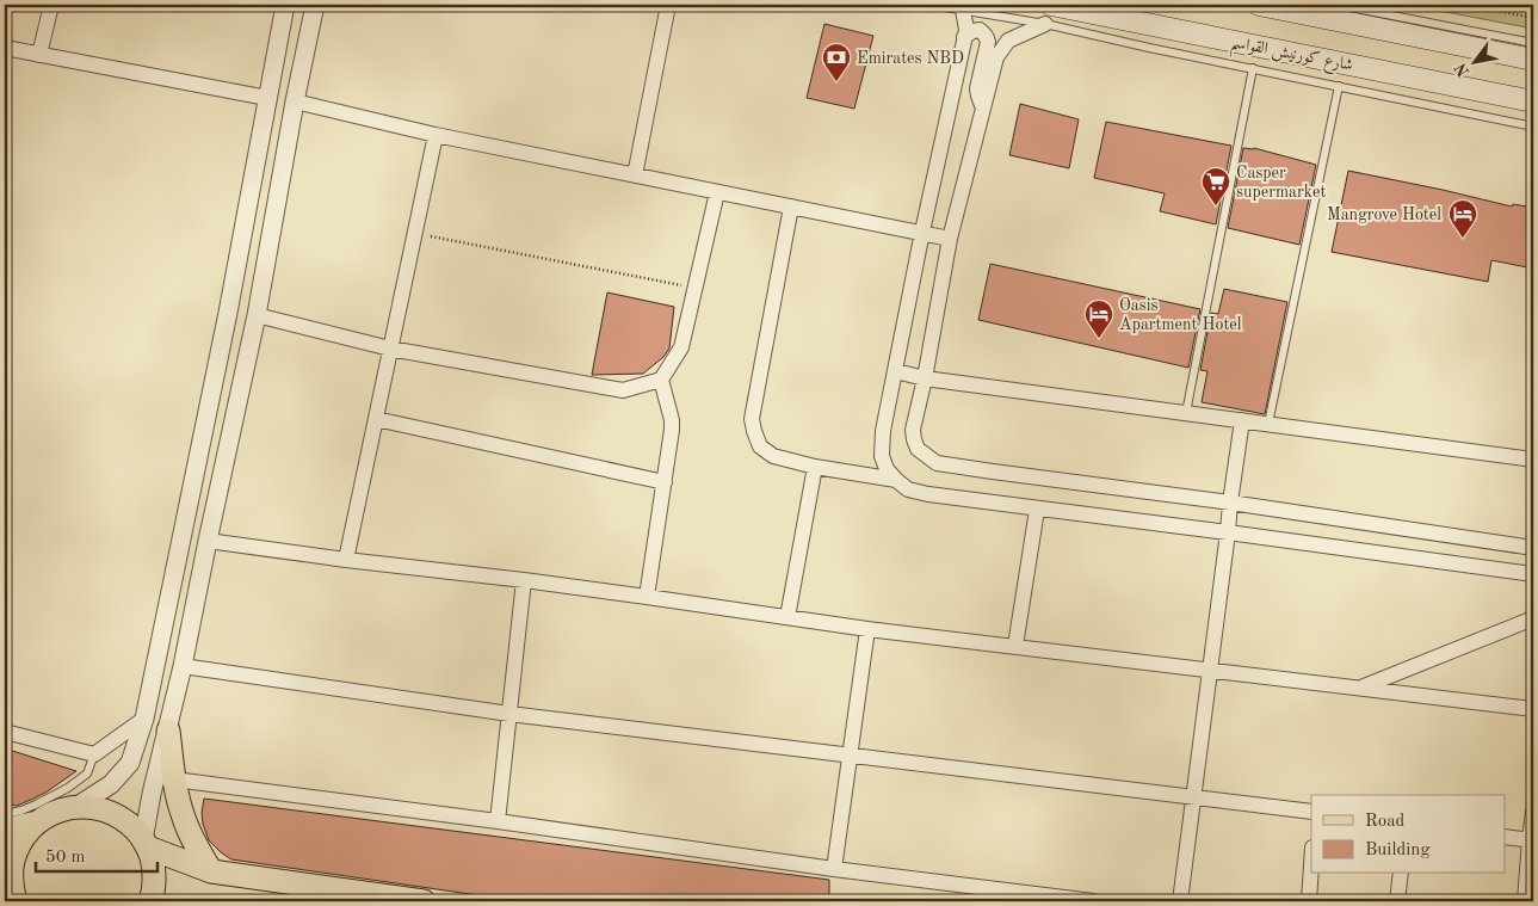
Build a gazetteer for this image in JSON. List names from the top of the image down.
{
  "streets": {
    "main road": ["شارع كورنيش القواسم"]
  },
  "places": {
    "bank": ["Emirates NBD"],
    "supermarket": ["Casper supermarket"],
    "hotel": ["Mangrove Hotel", "Oasis Apartment Hotel"]
  },
  "legend": ["Road", "Building"],
  "scale_bar": "50 m",
  "north": "bottom left"
}
